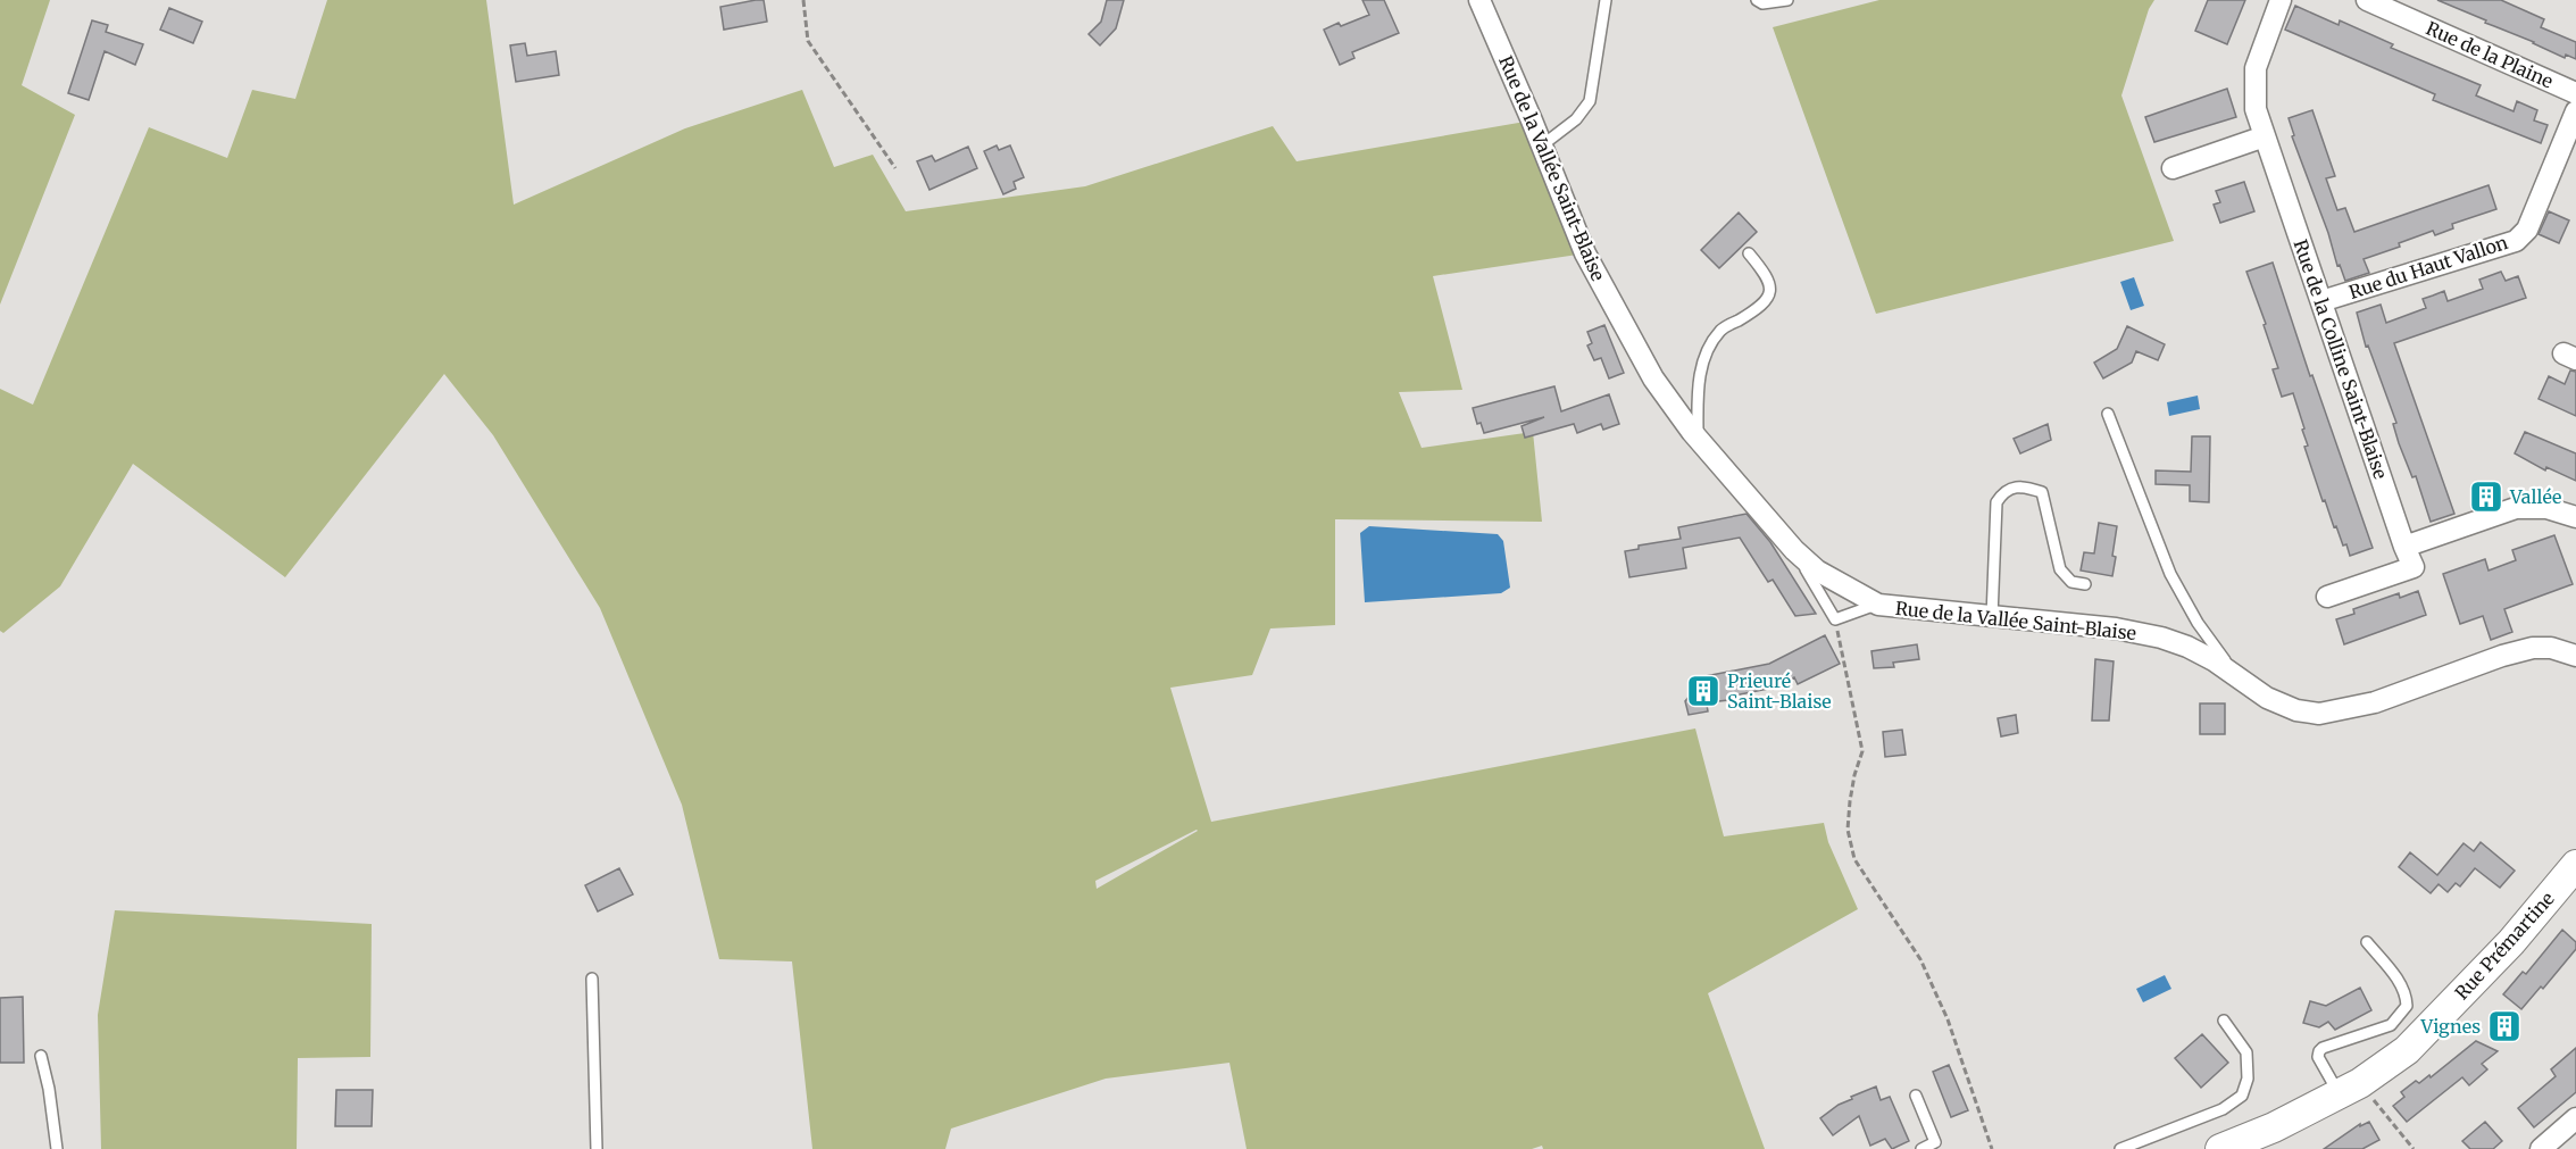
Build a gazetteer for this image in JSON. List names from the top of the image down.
{
  "streets": {
    "street": [
      "Rue de la Plaine",
      "Rue de la Vallée Saint-Blaise",
      "Rue du Haut Vallon",
      "Rue de la Colline Saint-Blaise",
      "Rue Prémartine"
    ]
  },
  "crossings": [
    ["Rue du Haut Vallon", "Rue de la Colline Saint-Blaise"]
  ],
  "places": {
    "building": ["Vallée", "Prieuré Saint-Blaise", "Vignes"]
  }
}
